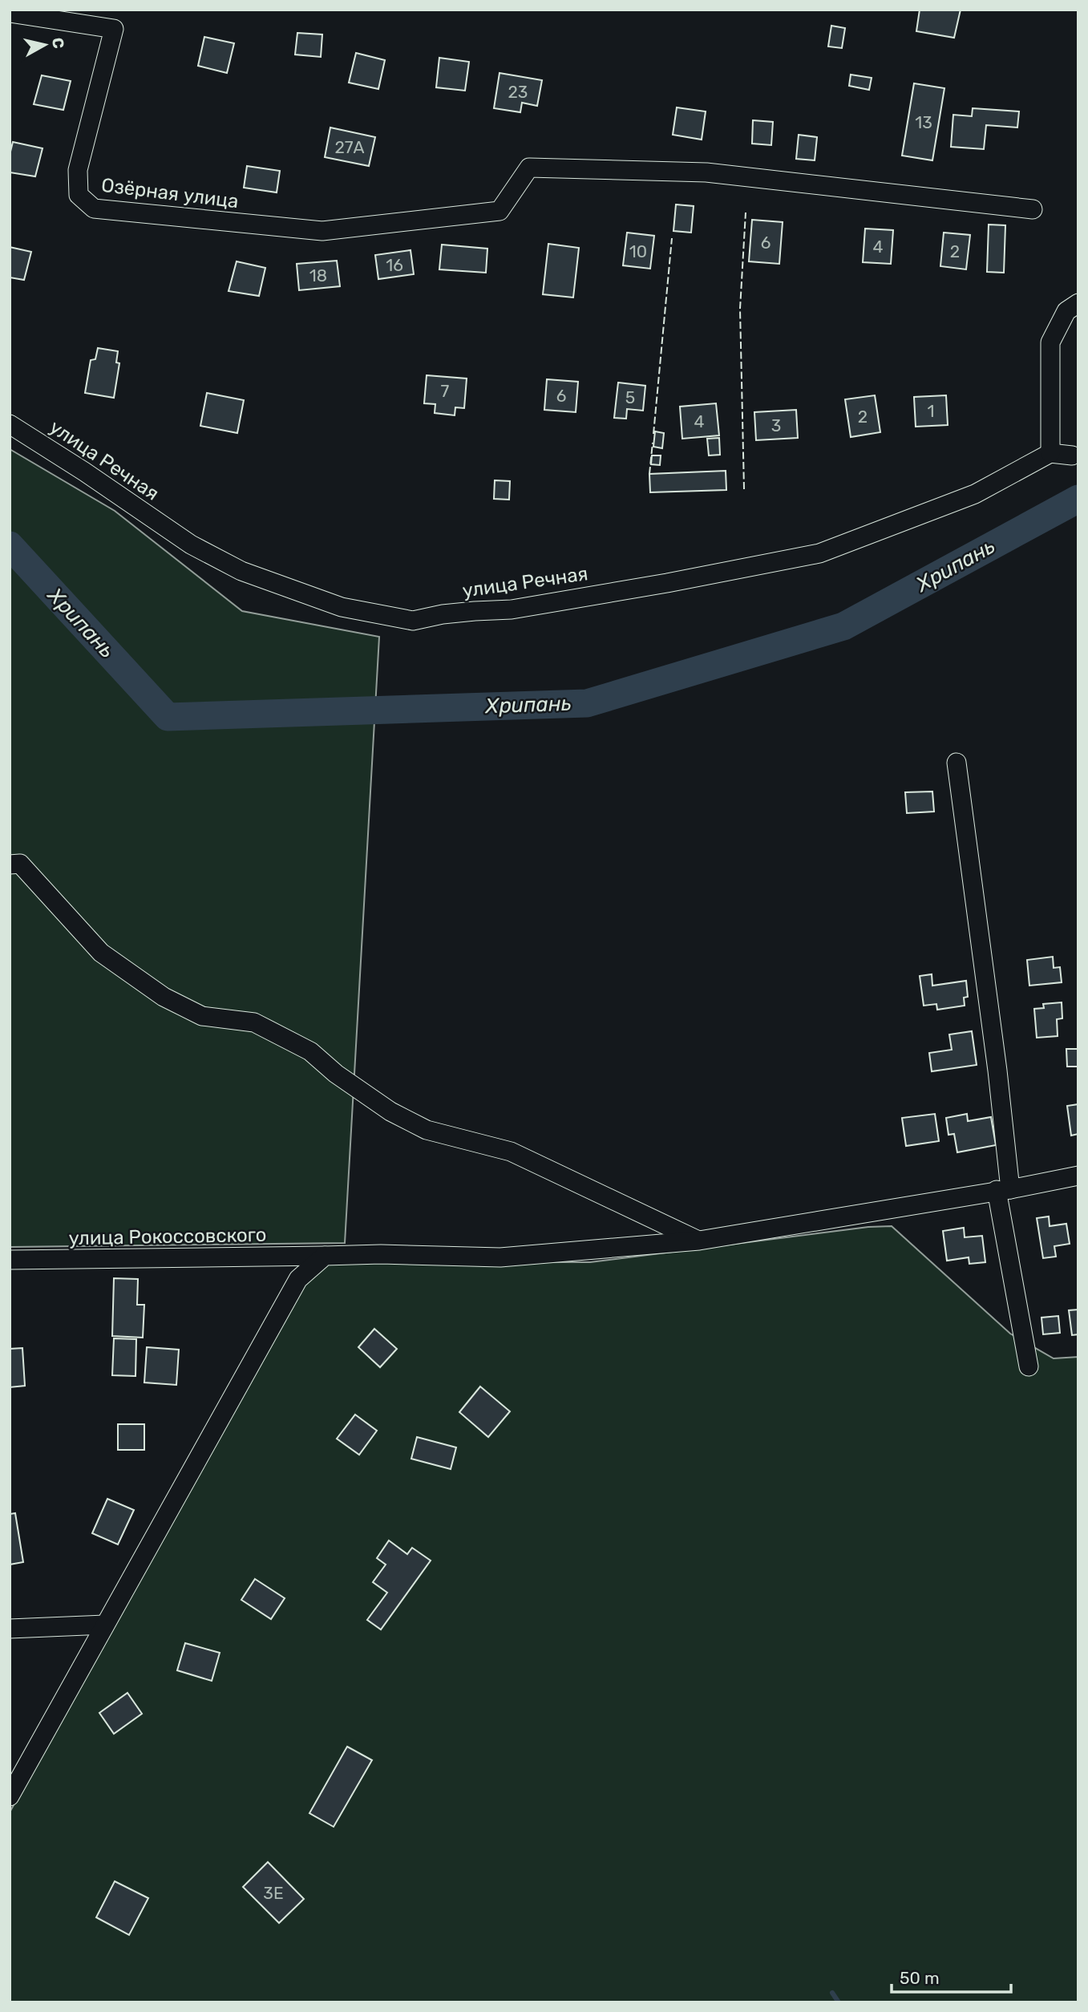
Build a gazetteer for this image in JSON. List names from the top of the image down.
{
  "streets": {
    "street": ["Озёрная улица", "улица Речная", "улица Рокоссовского"]
  },
  "water": ["Хрипань"],
  "house_numbers": [
    "23",
    "13",
    "27А",
    "6",
    "4",
    "10",
    "2",
    "16",
    "18",
    "7",
    "6",
    "5",
    "1",
    "2",
    "4",
    "3",
    "3Е"
  ],
  "scale_bar": "50 m",
  "north": "right"
}
